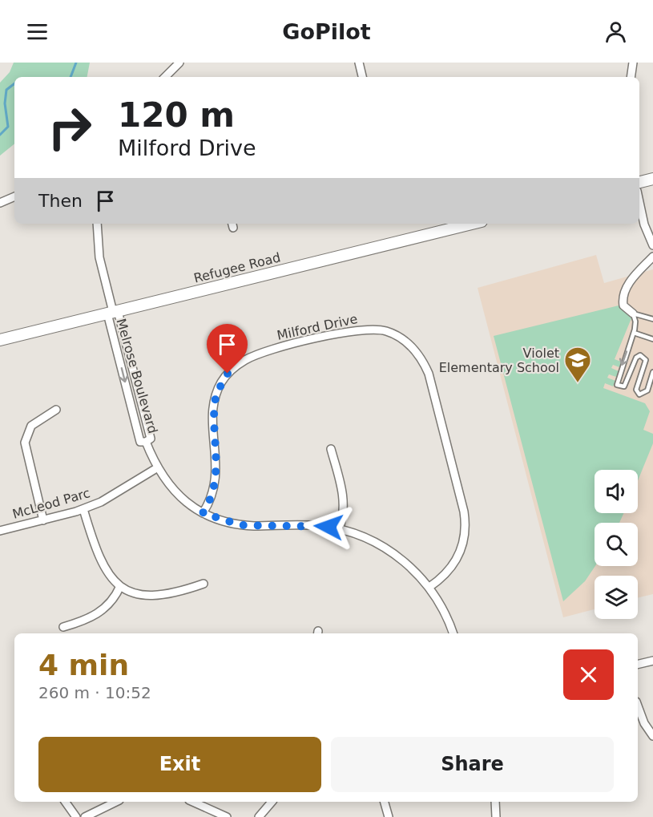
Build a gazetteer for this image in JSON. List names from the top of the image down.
{
  "streets": {
    "main road": ["Refugee Road"],
    "street": ["Milford Drive", "Melrose Boulevard", "McLeod Parc"]
  },
  "crossings": [
    ["Refugee Road", "Melrose Boulevard"],
    ["Milford Drive", "Melrose Boulevard"],
    ["Melrose Boulevard", "McLeod Parc"]
  ],
  "places": {
    "school or university": ["Violet Elementary School"]
  },
  "page": {
    "header": "GoPilot",
    "turn": ["120 m", "Milford Drive"],
    "then": "Then",
    "heading": ["4 min", "260 m · 10:52"],
    "buttons": ["Exit", "Share"]
  }
}
